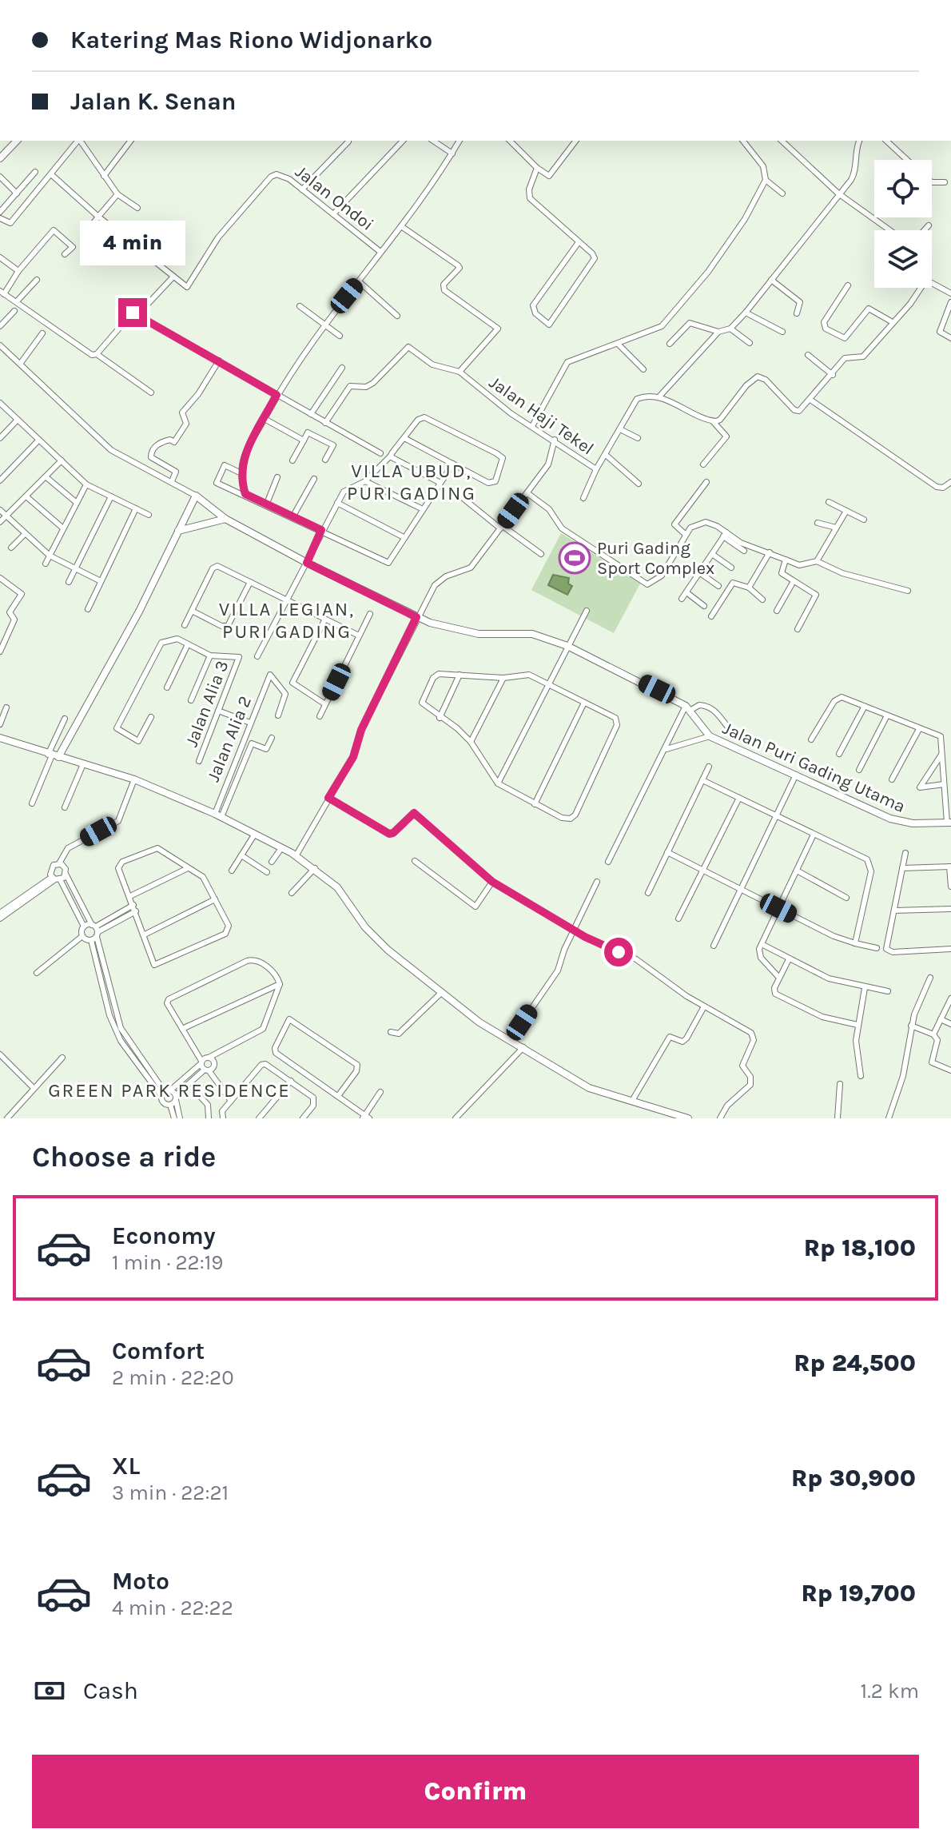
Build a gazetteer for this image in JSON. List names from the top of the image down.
{
  "streets": {
    "street": [
      "Jalan Ondoi",
      "Jalan Haji Tekel",
      "Jalan Alia 3",
      "Jalan Alia 2",
      "Jalan Puri Gading Utama"
    ]
  },
  "districts": ["VILLA UBUD, PURI GADING", "VILLA LEGIAN, PURI GADING", "GREEN PARK RESIDENCE"],
  "places": {
    "sports": ["Puri Gading Sport Complex"]
  },
  "page": {
    "banner": ["Katering Mas Riono Widjonarko", "Jalan K. Senan"],
    "bubble": "4 min",
    "heading": "Choose a ride",
    "list": [
      {
        "name": "Economy",
        "note": "1 min · 22:19",
        "value": "Rp 18,100"
      },
      {
        "name": "Comfort",
        "note": "2 min · 22:20",
        "value": "Rp 24,500"
      },
      {
        "name": "XL",
        "note": "3 min · 22:21",
        "value": "Rp 30,900"
      },
      {
        "name": "Moto",
        "note": "4 min · 22:22",
        "value": "Rp 19,700"
      }
    ],
    "pay": ["Cash", "1.2 km"],
    "buttons": "Confirm"
  }
}
